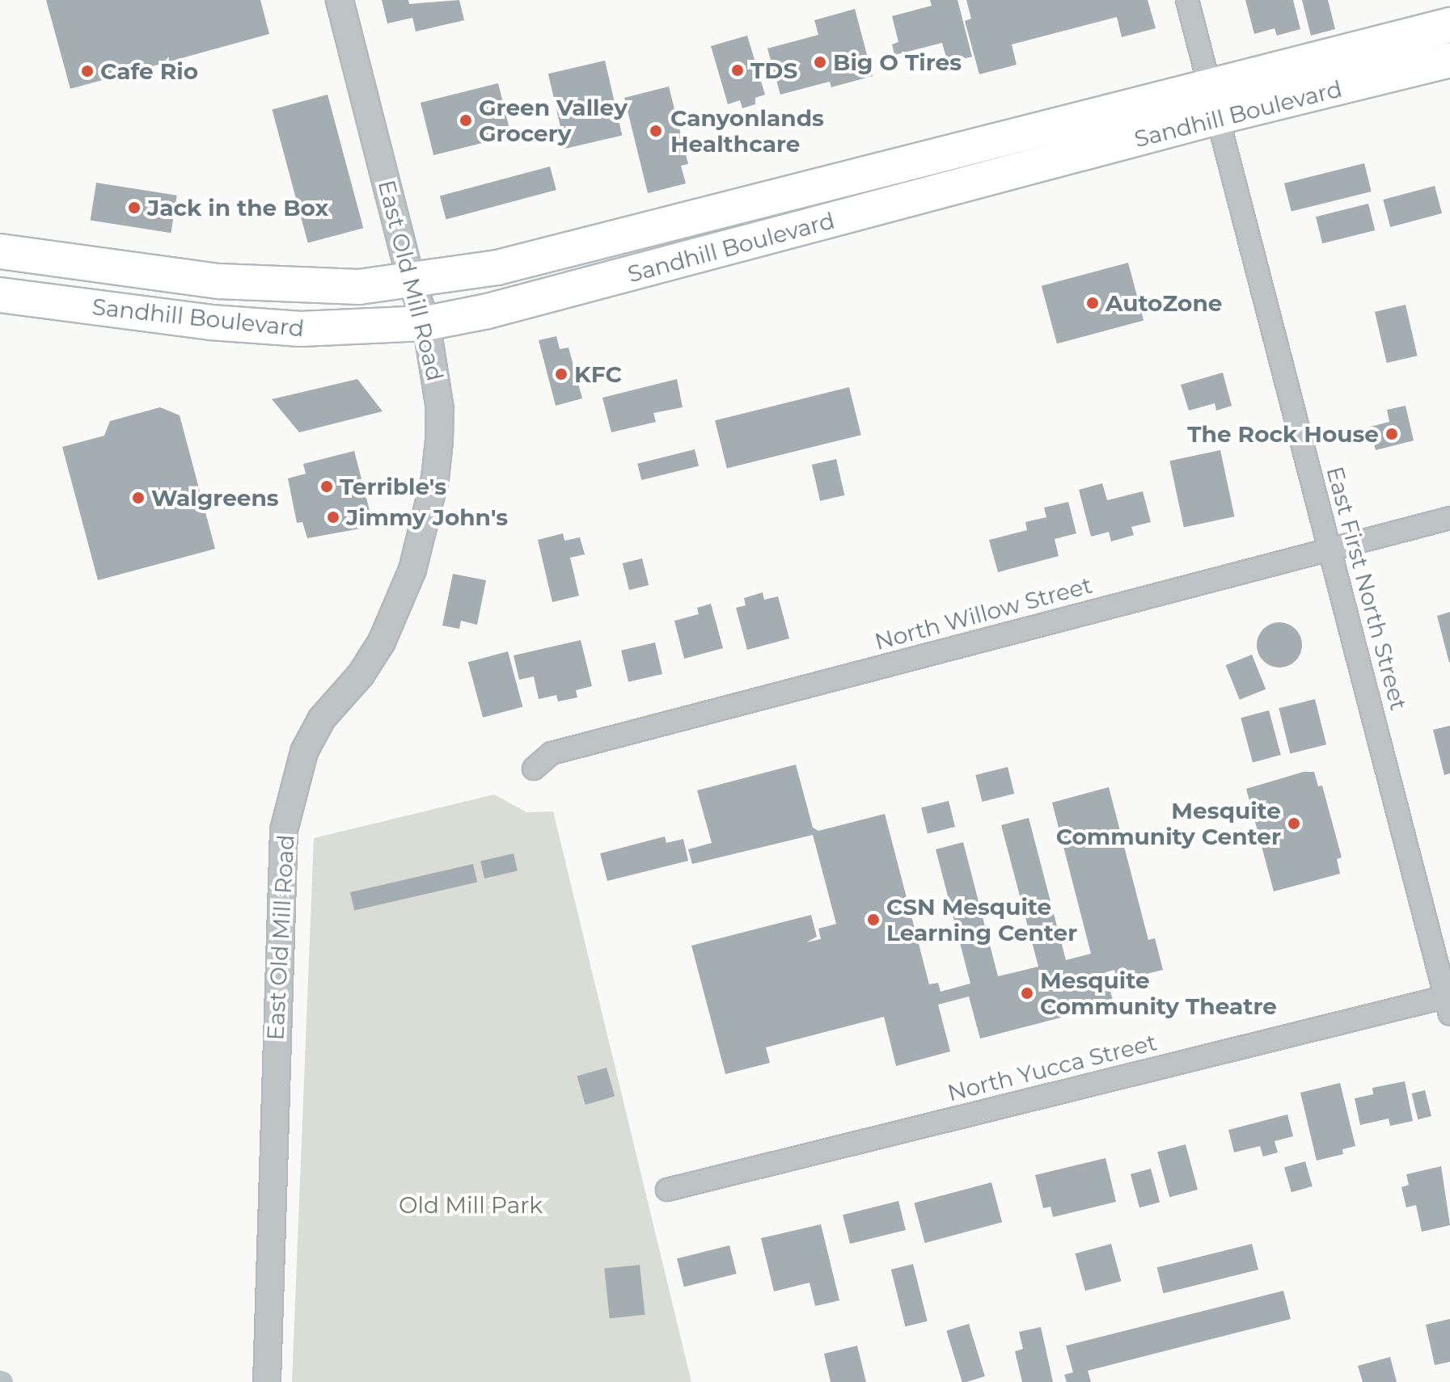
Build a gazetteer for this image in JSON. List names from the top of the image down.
{
  "streets": {
    "main road": ["Sandhill Boulevard"],
    "street": [
      "East Old Mill Road",
      "East First North Street",
      "North Willow Street",
      "North Yucca Street"
    ]
  },
  "crossings": [
    ["Sandhill Boulevard", "East Old Mill Road"],
    ["Sandhill Boulevard", "East First North Street"],
    ["East First North Street", "North Willow Street"],
    ["East First North Street", "North Yucca Street"]
  ],
  "parks": ["Old Mill Park"],
  "places": [
    "Big O Tires",
    "TDS",
    "Cafe Rio",
    "Green Valley Grocery",
    "Canyonlands Healthcare",
    "Jack in the Box",
    "AutoZone",
    "KFC",
    "The Rock House",
    "Terrible's",
    "Walgreens",
    "Jimmy John's",
    "Mesquite Community Center",
    "CSN Mesquite Learning Center",
    "Mesquite Community Theatre"
  ]
}
